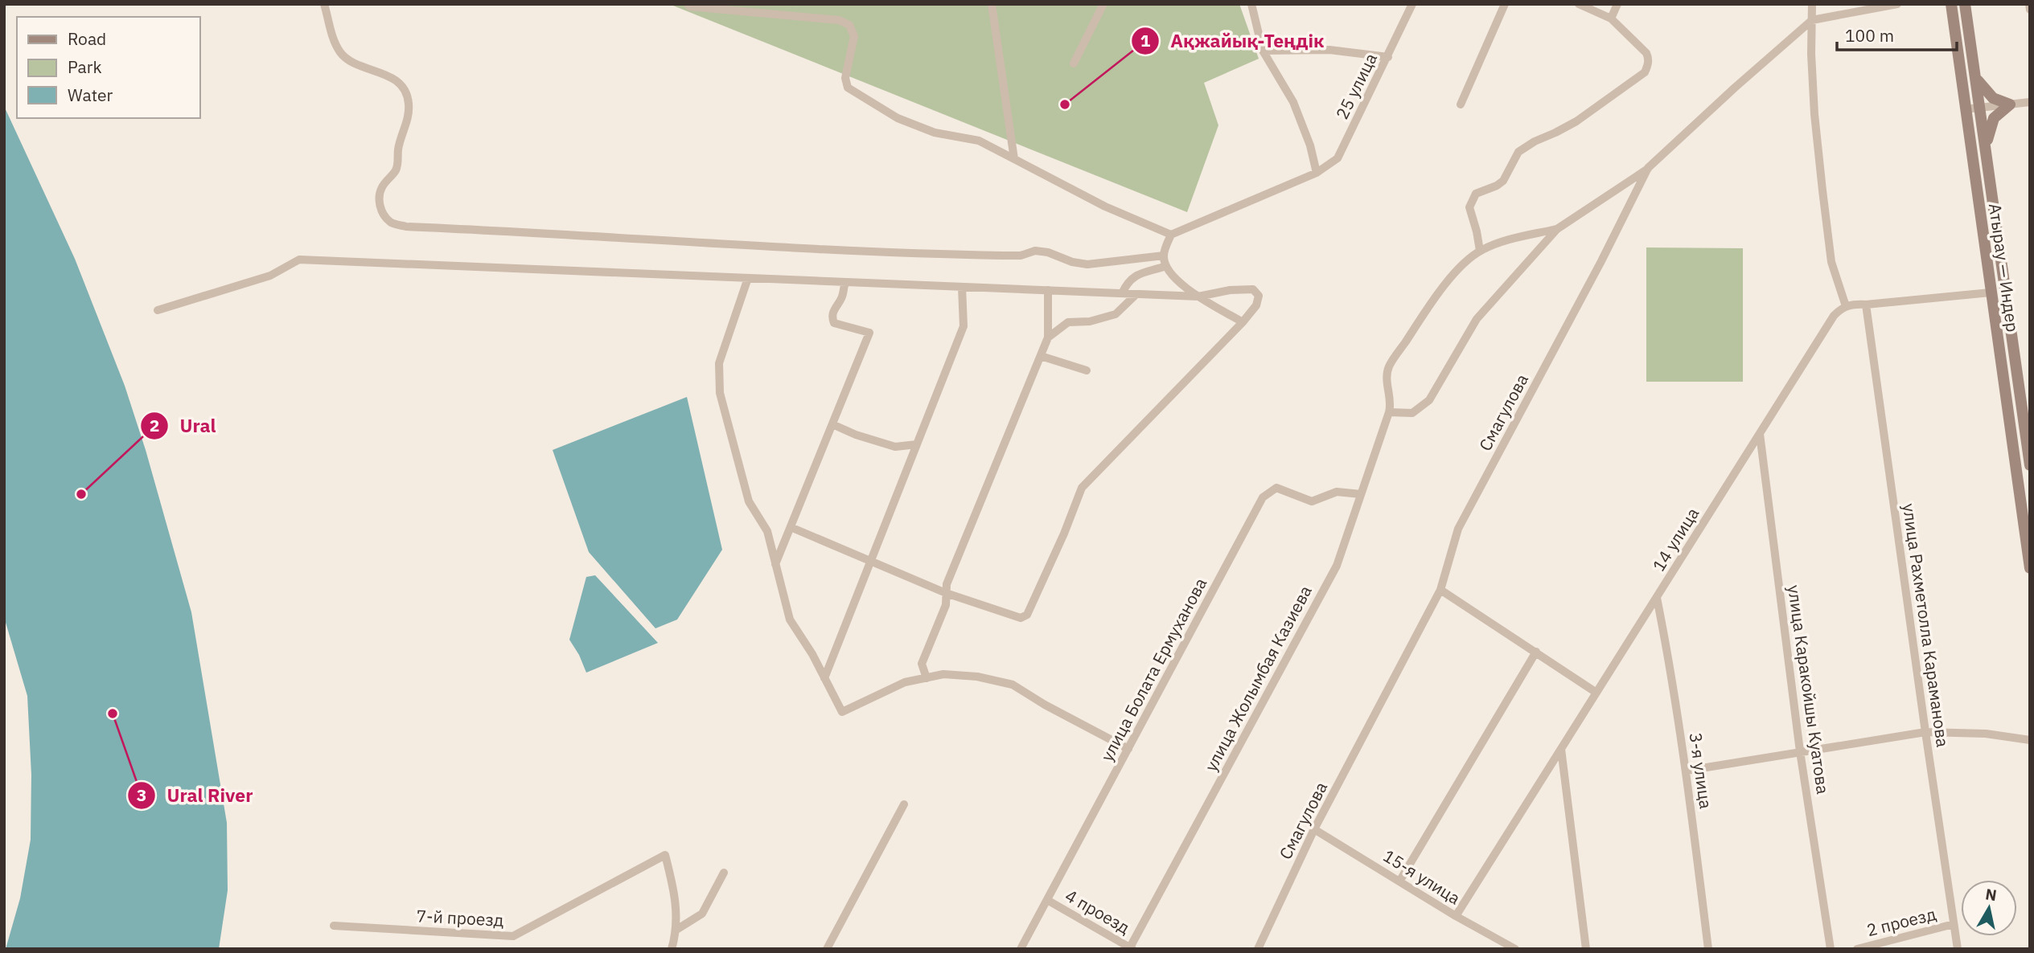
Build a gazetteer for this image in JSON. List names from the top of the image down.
{
  "streets": {
    "main road": ["Атырау — Индер"],
    "street": [
      "25 улица",
      "Смагулова",
      "14 улица",
      "улица Рахметолла Караманова",
      "улица Болата Ермуханова",
      "улица Жолымбая Казиева",
      "улица Каракойшы Куатова",
      "3-я улица",
      "15-я улица",
      "4 проезд",
      "7-й проезд",
      "2 проезд"
    ]
  },
  "crossings": [
    ["Смагулова", "улица Жолымбая Казиева"],
    ["Смагулова", "15-я улица"],
    ["14 улица", "улица Каракойшы Куатова"],
    ["14 улица", "3-я улица"],
    ["14 улица", "15-я улица"],
    ["улица Рахметолла Караманова", "2 проезд"],
    ["улица Болата Ермуханова", "улица Жолымбая Казиева"],
    ["улица Болата Ермуханова", "4 проезд"],
    ["улица Жолымбая Казиева", "4 проезд"]
  ],
  "places": ["Ақжайық-Теңдік", "Ural", "Ural River"],
  "legend": ["Road", "Park", "Water"],
  "scale_bar": "100 m",
  "north": "top"
}
